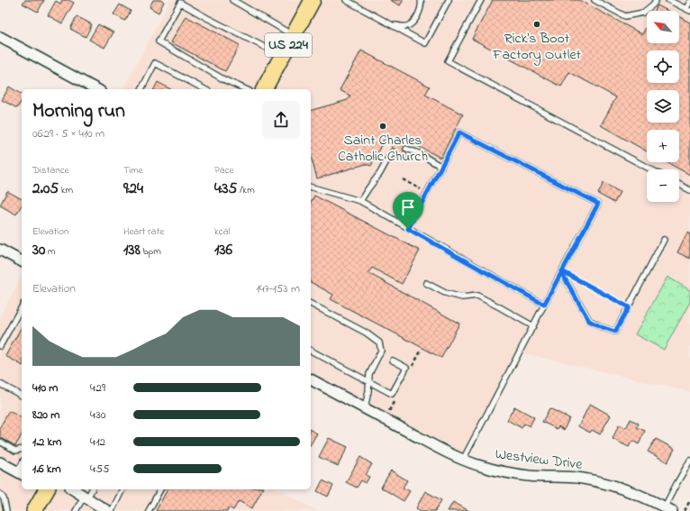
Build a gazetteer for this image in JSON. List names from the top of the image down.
{
  "streets": {
    "main road": ["US 224"],
    "street": ["Westview Drive"]
  },
  "places": ["Rick's Boot Factory Outlet", "Saint Charles Catholic Church"],
  "north": "top left",
  "page": {
    "map_buttons": ["+", "−"],
    "heading": ["Morning run", "06:29 · 5 × 410 m"],
    "stats": [
      ["Distance", "2.05 km"],
      ["Time", "9:24"],
      ["Pace", "4:35 /km"],
      ["Elevation", "30 m"],
      ["Heart rate", "138 bpm"],
      ["kcal", "136"]
    ],
    "chart": ["Elevation", "147–153 m"],
    "list": [
      {
        "name": "410 m",
        "note": "4:29"
      },
      {
        "name": "820 m",
        "note": "4:30"
      },
      {
        "name": "1.2 km",
        "note": "4:12"
      },
      {
        "name": "1.6 km",
        "note": "4:55"
      }
    ]
  }
}
